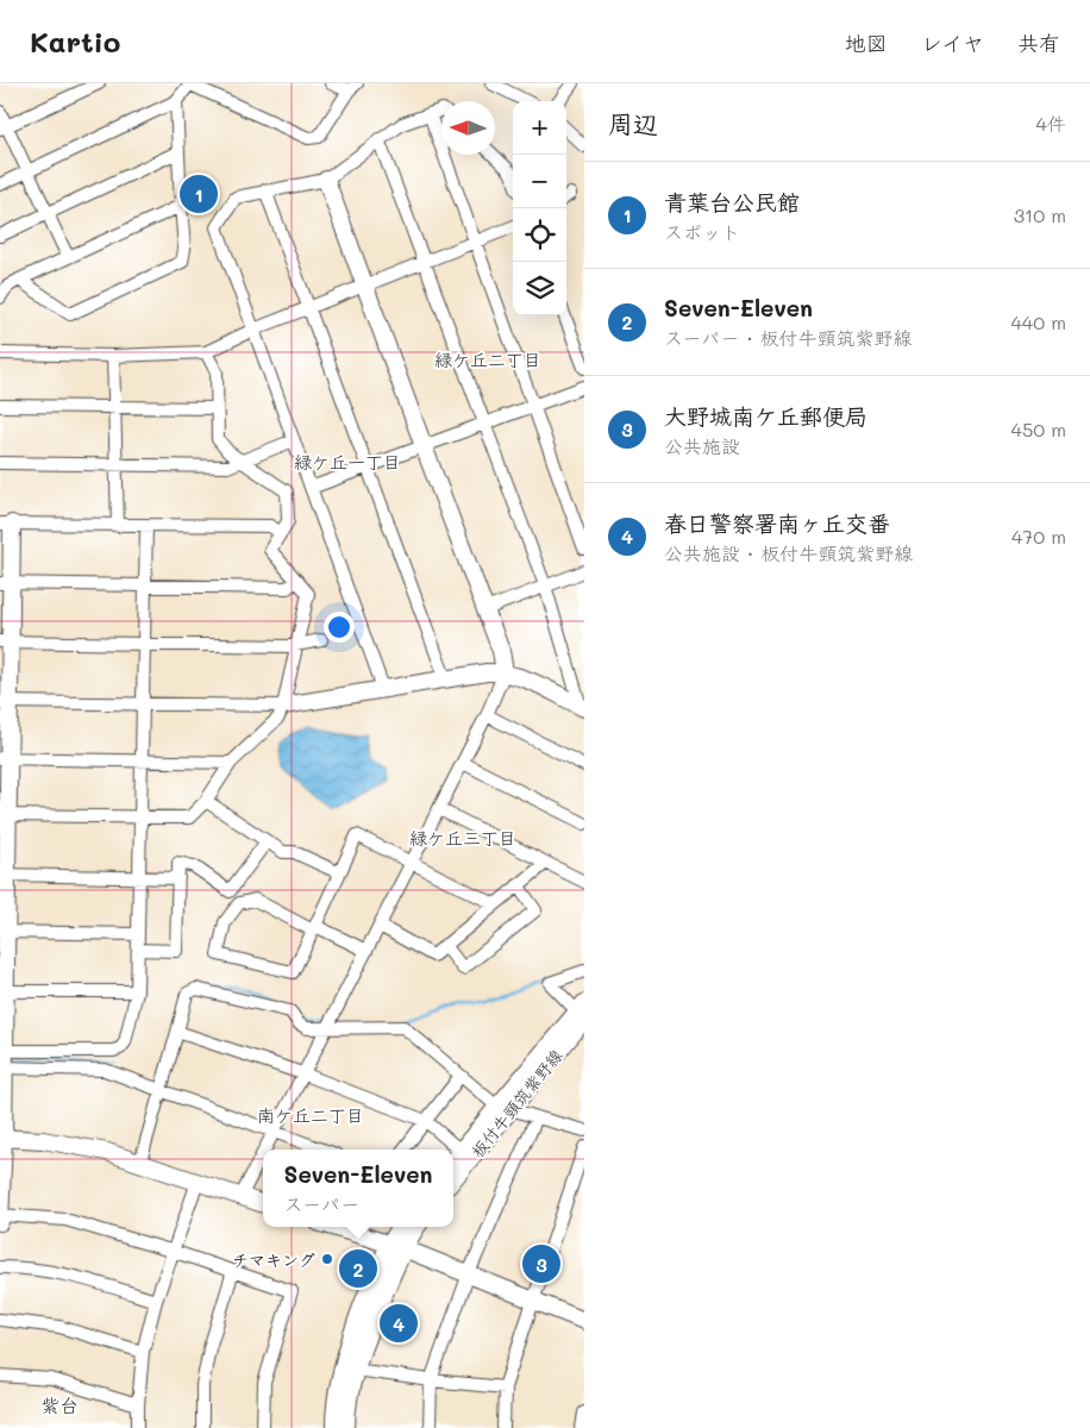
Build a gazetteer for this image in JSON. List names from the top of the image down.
{
  "streets": {
    "street": ["板付牛頸筑紫野線"]
  },
  "districts": [
    "緑ケ丘二丁目",
    "緑ケ丘一丁目",
    "緑ケ丘三丁目",
    "南ケ丘二丁目",
    "紫台"
  ],
  "places": ["チマキング"],
  "north": "left",
  "page": {
    "header": "Kartio",
    "nav": ["地図", "レイヤ", "共有"],
    "heading": ["周辺", "4件"],
    "map_buttons": ["+", "−"],
    "list": [
      {
        "mark": "1",
        "name": "青葉台公民館",
        "note": "スポット",
        "value": "310 m"
      },
      {
        "mark": "2",
        "name": "Seven-Eleven",
        "note": "スーパー · 板付牛頸筑紫野線",
        "value": "440 m"
      },
      {
        "mark": "3",
        "name": "大野城南ケ丘郵便局",
        "note": "公共施設",
        "value": "450 m"
      },
      {
        "mark": "4",
        "name": "春日警察署南ヶ丘交番",
        "note": "公共施設 · 板付牛頸筑紫野線",
        "value": "470 m"
      }
    ],
    "pins": [
      "1",
      "3",
      "2",
      "4"
    ],
    "popup": ["Seven-Eleven", "スーパー"]
  }
}
